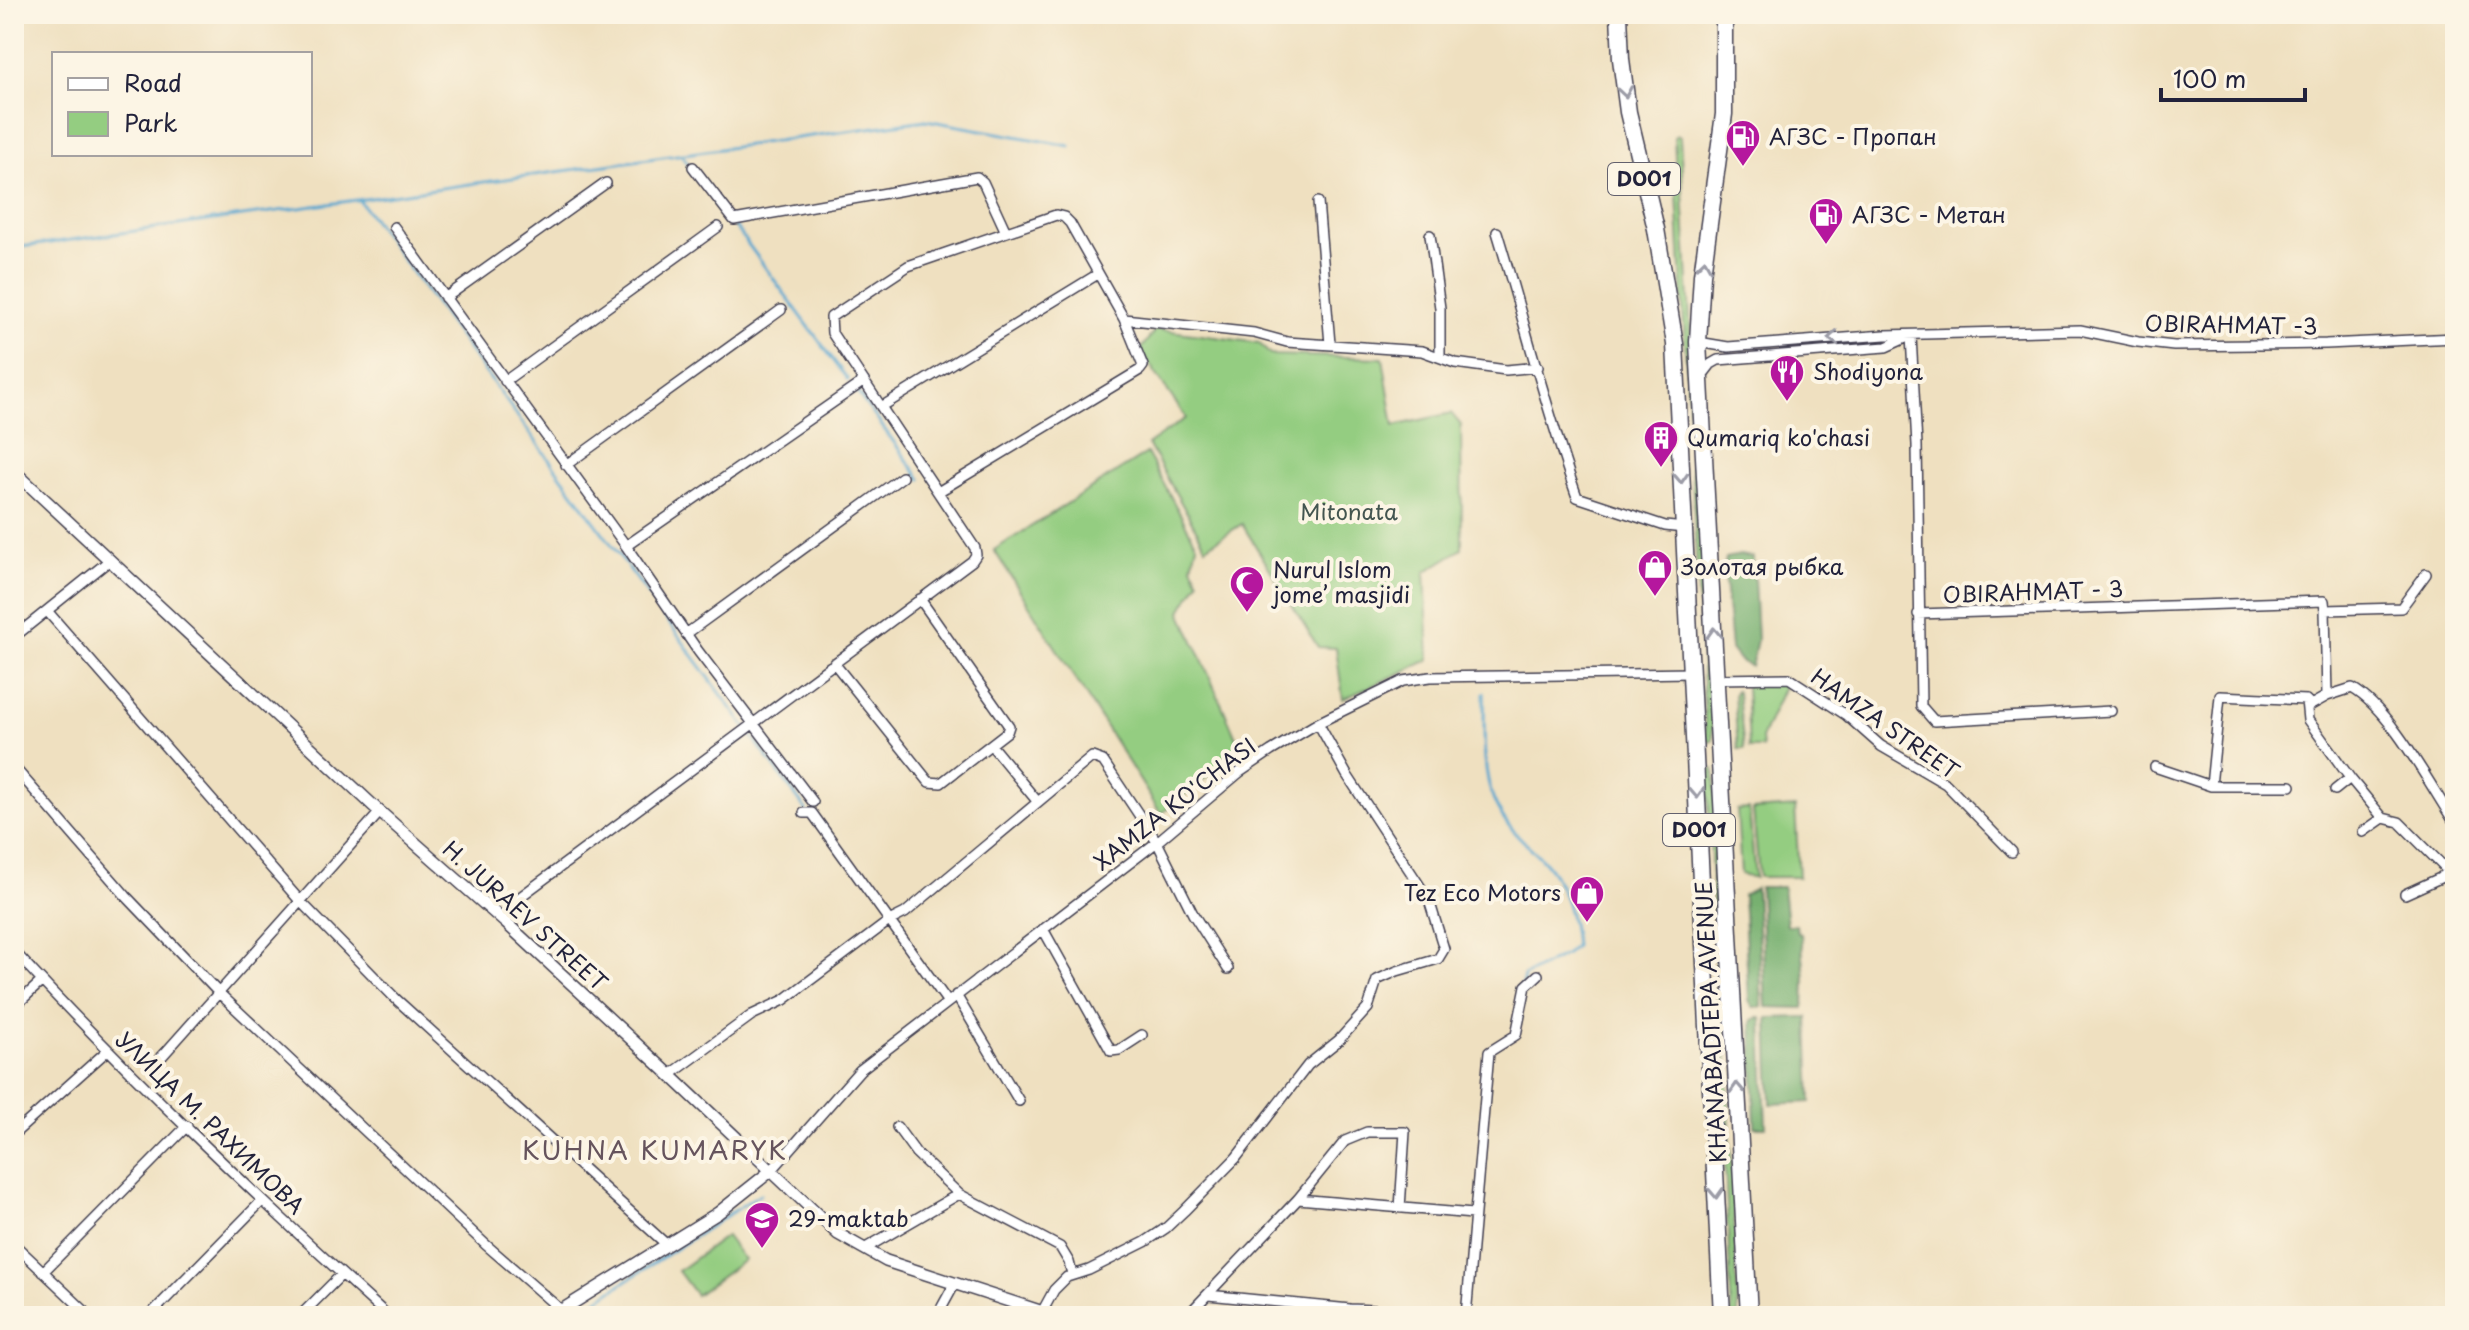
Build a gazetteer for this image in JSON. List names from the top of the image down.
{
  "streets": {
    "highway": ["D001", "KHANABADTEPA AVENUE"],
    "street": [
      "OBIRAHMAT -3",
      "OBIRAHMAT - 3",
      "HAMZA STREET",
      "XAMZA KO'CHASI",
      "H. JURAEV STREET",
      "УЛИЦА М. РАХИМОВА"
    ]
  },
  "crossings": [
    ["D001", "KHANABADTEPA AVENUE"],
    ["OBIRAHMAT -3", "OBIRAHMAT - 3"],
    ["HAMZA STREET", "KHANABADTEPA AVENUE"],
    ["XAMZA KO'CHASI", "H. JURAEV STREET"],
    ["XAMZA KO'CHASI", "KHANABADTEPA AVENUE"]
  ],
  "districts": ["KUHNA KUMARYK"],
  "parks": ["Mitonata"],
  "places": {
    "fuel station": ["АГЗС - Пропан", "АГЗС - Метан"],
    "restaurant": ["Shodiyona"],
    "building": ["Qumariq ko'chasi"],
    "shop": ["Золотая рыбка", "Tez Eco Motors"],
    "mosque": ["Nurul Islom jome’ masjidi"],
    "school or university": ["29-maktab"]
  },
  "legend": ["Road", "Park"],
  "scale_bar": "100 m"
}
